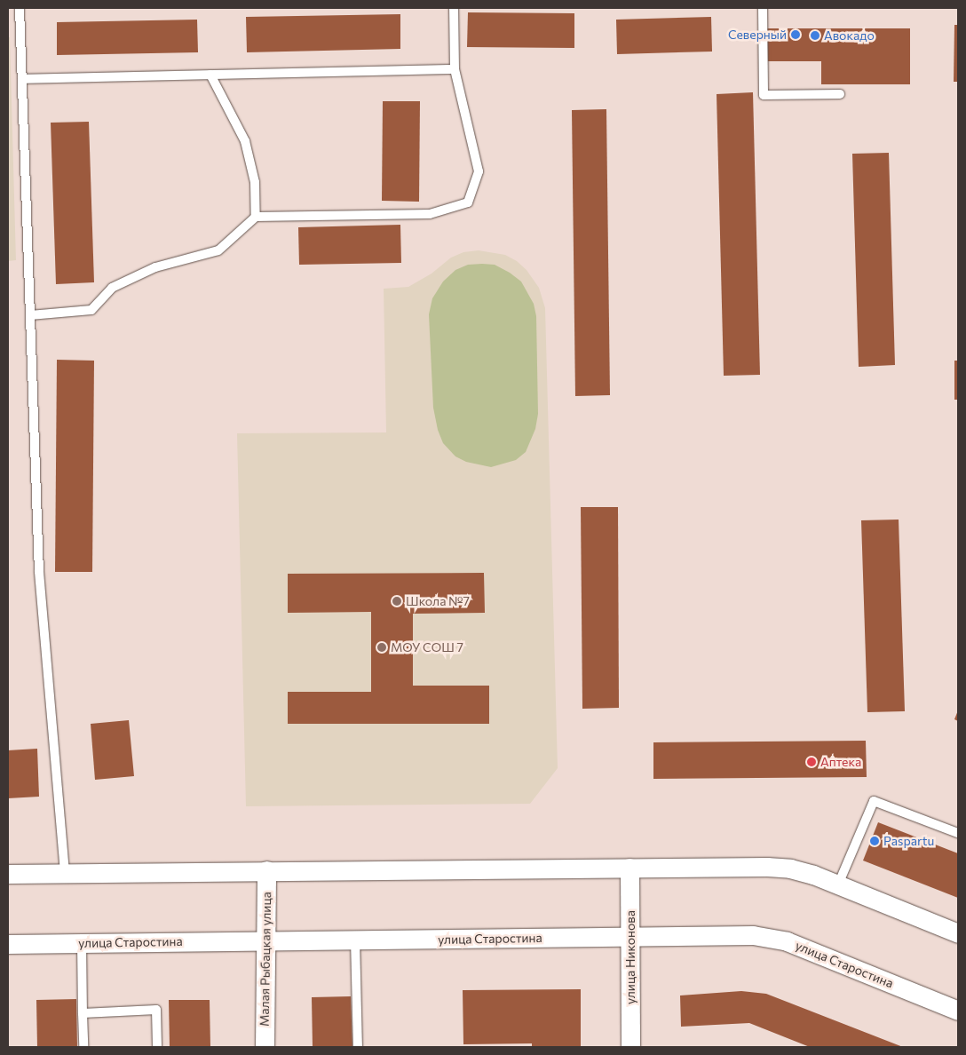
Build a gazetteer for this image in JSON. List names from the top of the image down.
{
  "streets": {
    "street": ["улица Старостина", "улица Никонова", "Малая Рыбацкая улица"]
  },
  "crossings": [
    ["улица Старостина", "улица Никонова"],
    ["улица Старостина", "Малая Рыбацкая улица"]
  ],
  "places": [
    "Северный",
    "Авокадо",
    "Школа №7",
    "МОУ СОШ 7",
    "Аптека",
    "Paspartu"
  ]
}
